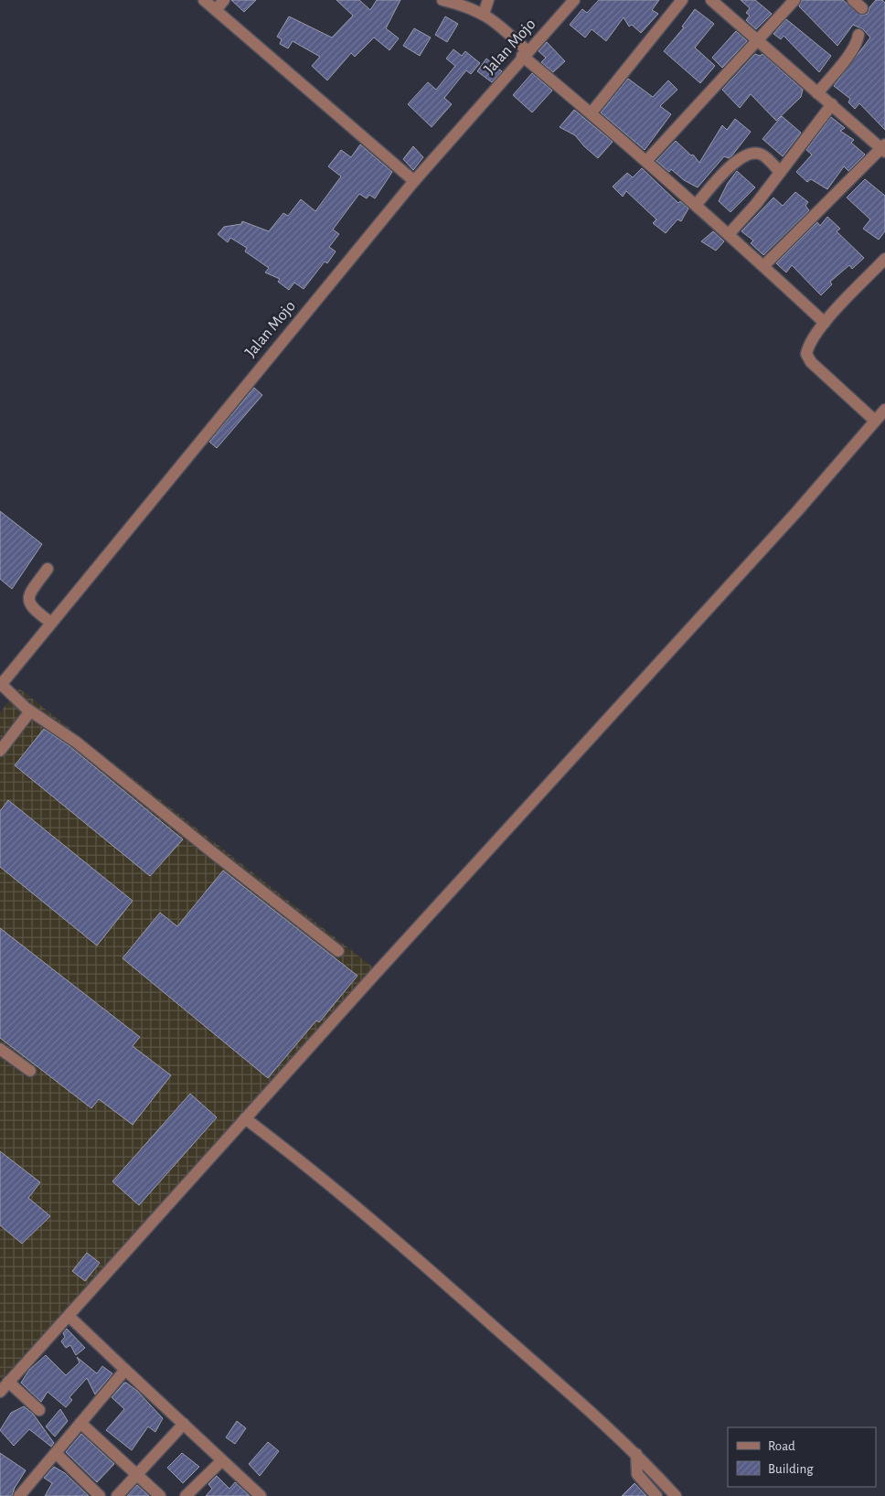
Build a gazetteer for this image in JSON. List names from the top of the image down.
{
  "streets": {
    "street": ["Jalan Mojo"]
  },
  "legend": ["Road", "Building"]
}
